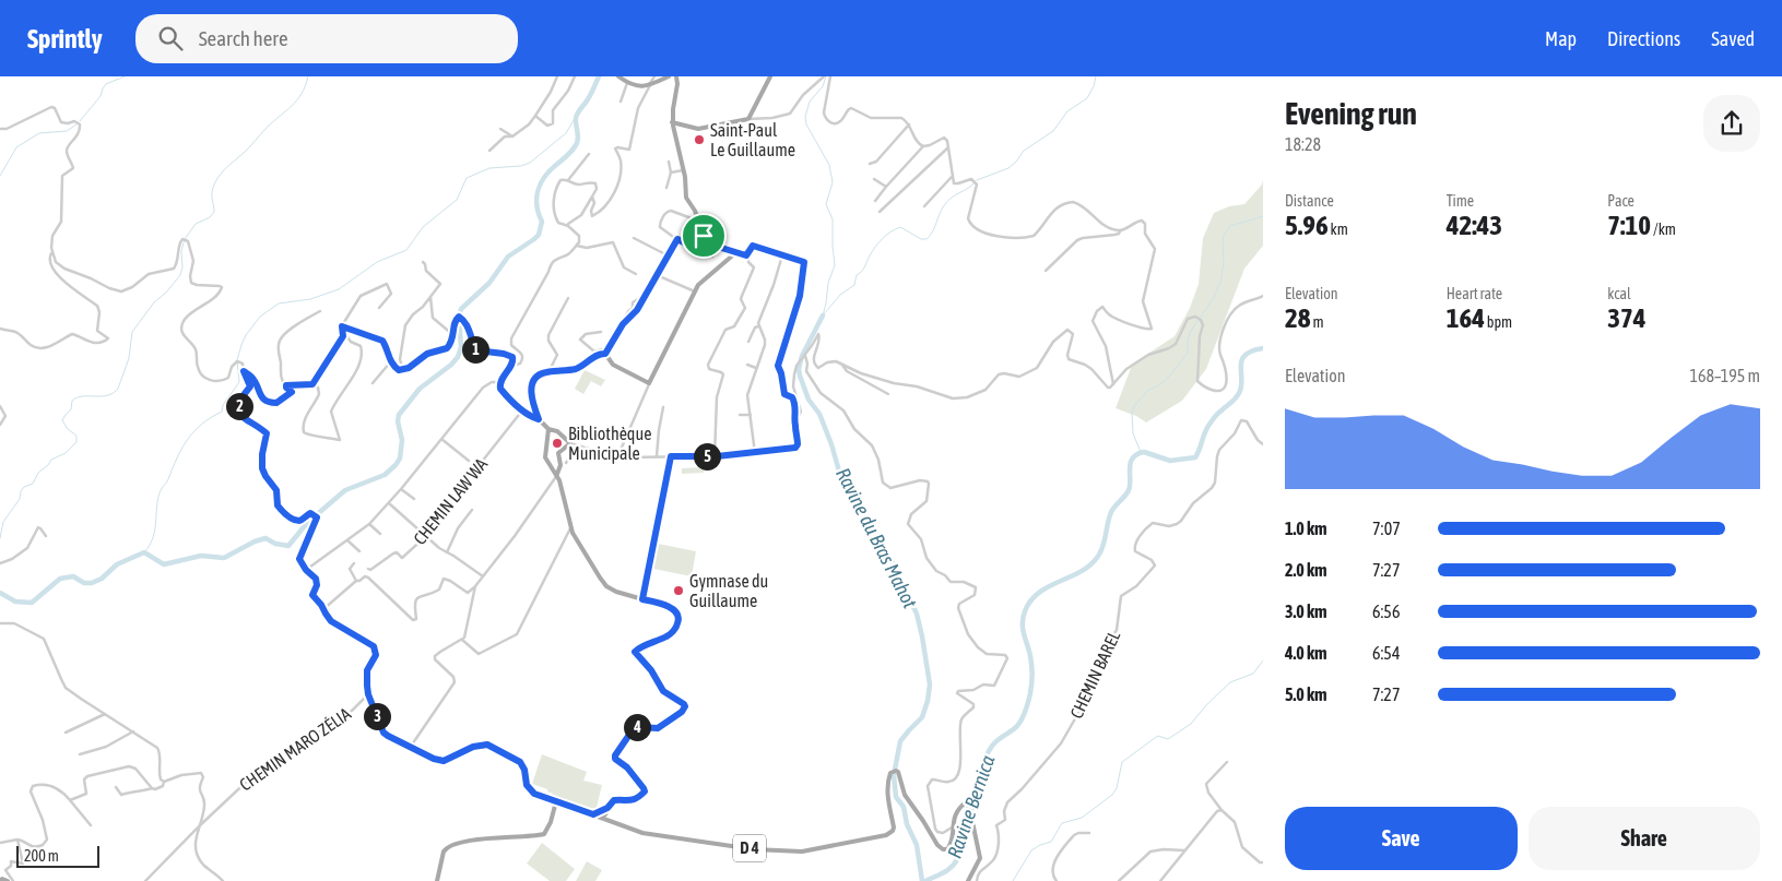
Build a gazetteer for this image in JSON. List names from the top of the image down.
{
  "streets": {
    "main road": ["D 4"],
    "street": ["CHEMIN LAW WA", "CHEMIN BAREL", "CHEMIN MARO ZÉLIA"]
  },
  "water": ["Ravine du Bras Mahot", "Ravine Bernica"],
  "places": ["Saint-Paul Le Guillaume", "Bibliothèque Municipale", "Gymnase du Guillaume"],
  "scale_bar": "200 m",
  "page": {
    "header": "Sprintly",
    "search": "Search here",
    "nav": ["Map", "Directions", "Saved"],
    "heading": ["Evening run", "18:28"],
    "stats": [
      ["Distance", "5.96 km"],
      ["Time", "42:43"],
      ["Pace", "7:10 /km"],
      ["Elevation", "28 m"],
      ["Heart rate", "164 bpm"],
      ["kcal", "374"]
    ],
    "pins": [
      "1",
      "2",
      "5",
      "3",
      "4"
    ],
    "chart": ["Elevation", "168–195 m"],
    "list": [
      {
        "name": "1.0 km",
        "note": "7:07"
      },
      {
        "name": "2.0 km",
        "note": "7:27"
      },
      {
        "name": "3.0 km",
        "note": "6:56"
      },
      {
        "name": "4.0 km",
        "note": "6:54"
      },
      {
        "name": "5.0 km",
        "note": "7:27"
      }
    ],
    "buttons": ["Save", "Share"],
    "scale": "200 m"
  }
}
